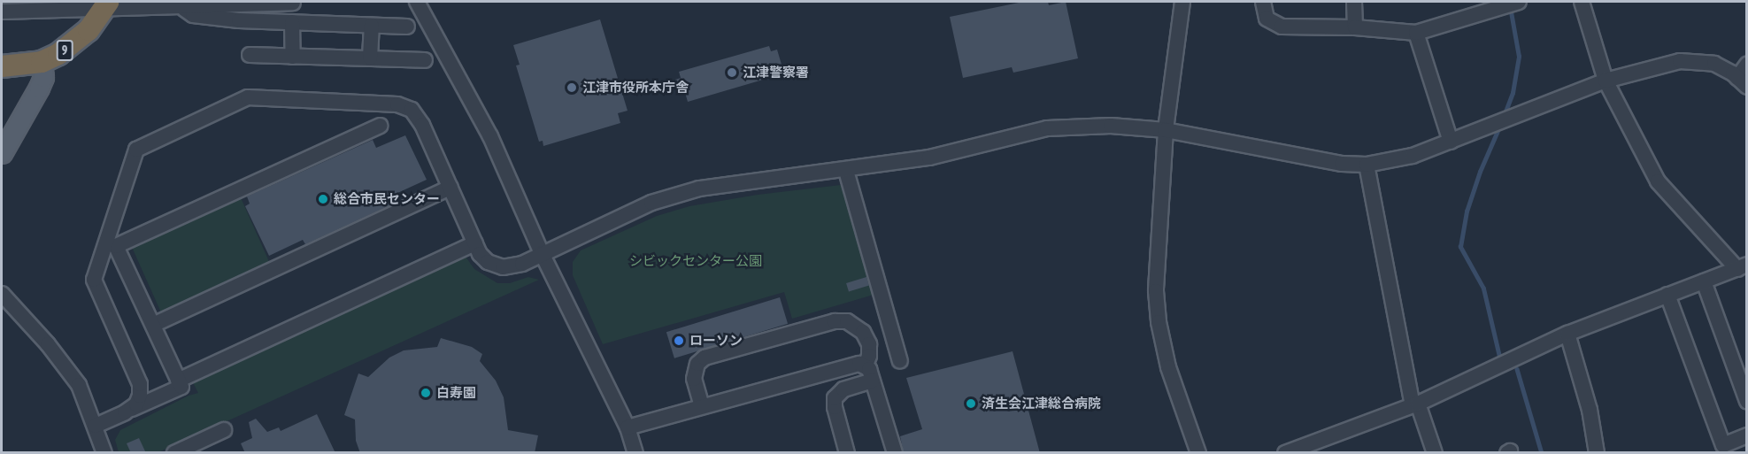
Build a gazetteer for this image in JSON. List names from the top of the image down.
{
  "streets": {
    "highway": ["9"]
  },
  "parks": ["シビックセンター公園"],
  "places": [
    "江津警察署",
    "江津市役所本庁舎",
    "総合市民センター",
    "ローソン",
    "白寿園",
    "済生会江津総合病院"
  ]
}
